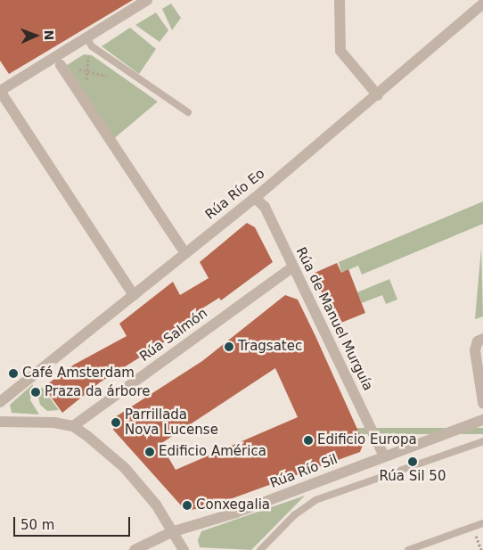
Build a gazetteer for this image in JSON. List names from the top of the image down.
{
  "streets": {
    "street": [
      "Rúa Río Eo",
      "Rúa de Manuel Murguía",
      "Rúa Salmón",
      "Rúa Río Sil"
    ]
  },
  "crossings": [
    ["Rúa Río Eo", "Rúa de Manuel Murguía"],
    ["Rúa de Manuel Murguía", "Rúa Salmón"],
    ["Rúa de Manuel Murguía", "Rúa Río Sil"]
  ],
  "places": [
    "Tragsatec",
    "Café Amsterdam",
    "Praza da árbore",
    "Parrillada Nova Lucense",
    "Edificio Europa",
    "Edificio América",
    "Rúa Sil 50",
    "Conxegalia"
  ],
  "scale_bar": "50 m",
  "north": "right"
}
